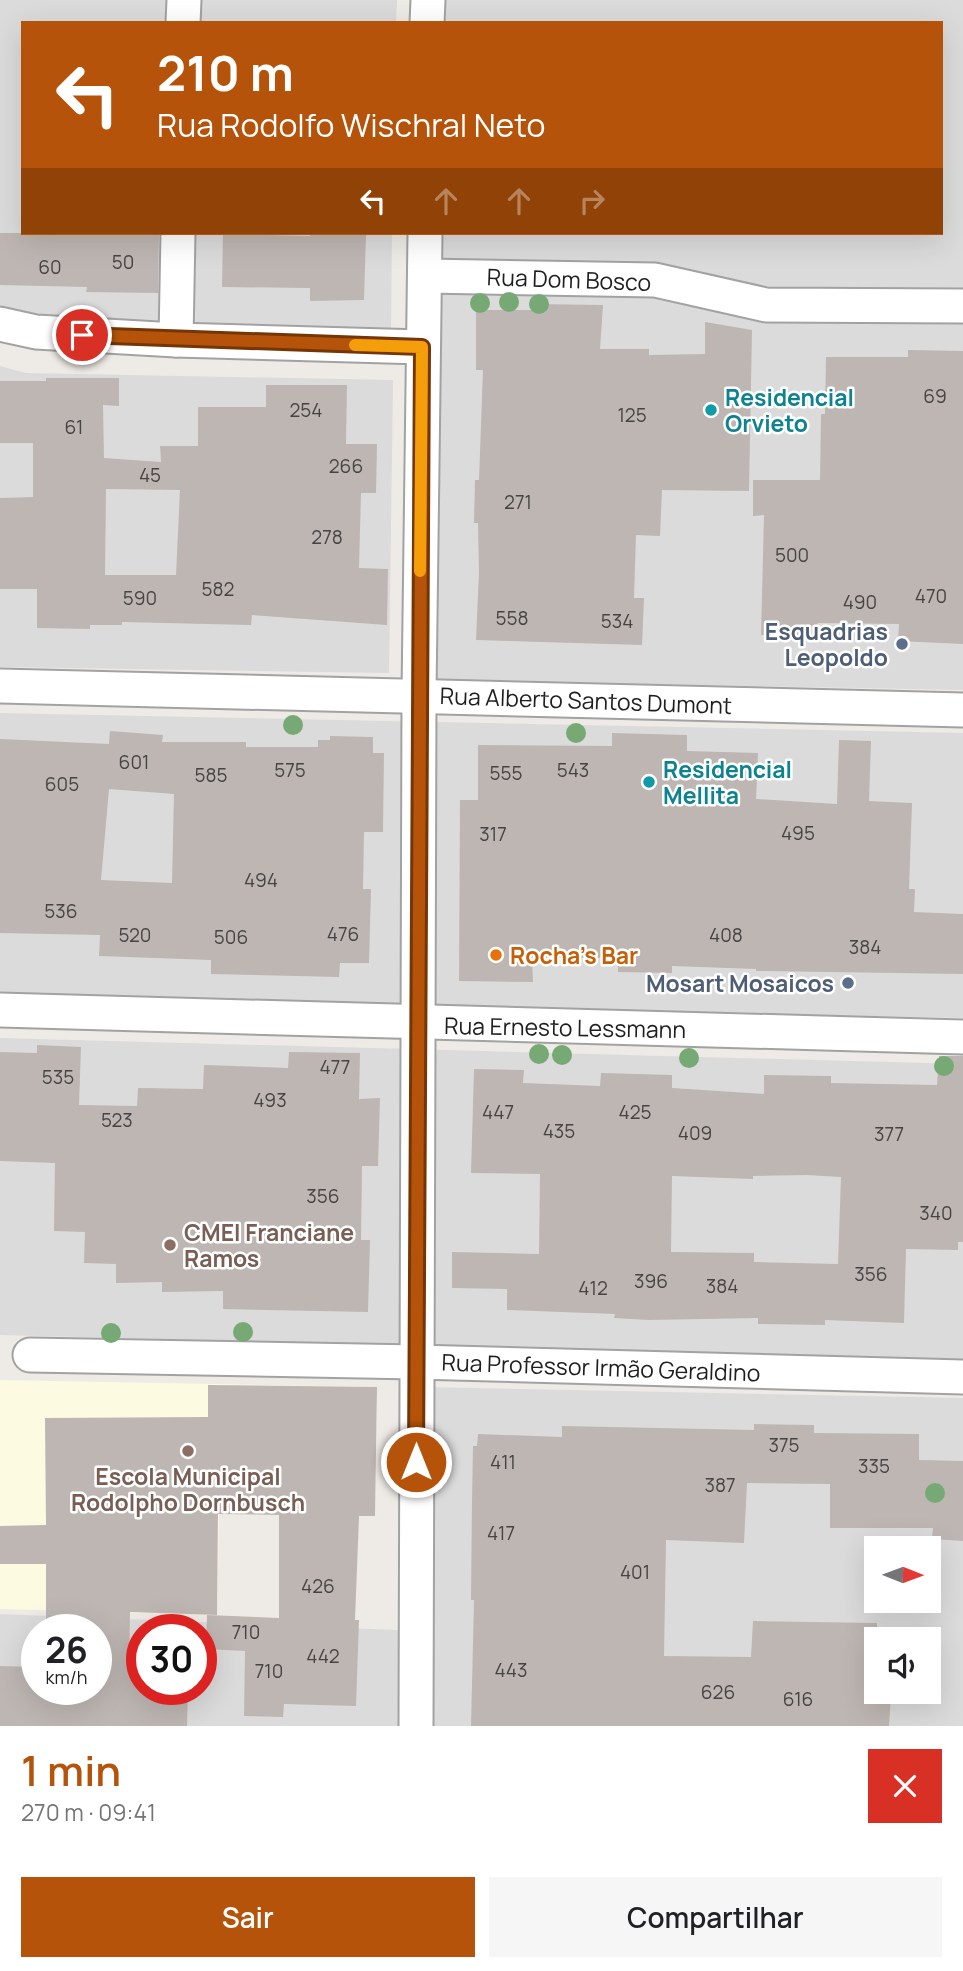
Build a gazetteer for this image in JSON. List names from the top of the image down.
{
  "streets": {
    "street": [
      "Rua Dom Bosco",
      "Rua Alberto Santos Dumont",
      "Rua Ernesto Lessmann",
      "Rua Professor Irmão Geraldino"
    ]
  },
  "places": [
    "Residencial Orvieto",
    "Esquadrias Leopoldo",
    "Residencial Mellita",
    "Rocha's Bar",
    "Mosart Mosaicos",
    "CMEI Franciane Ramos",
    "Escola Municipal Rodolpho Dornbusch"
  ],
  "house_numbers": [
    "50",
    "60",
    "69",
    "254",
    "125",
    "61",
    "266",
    "45",
    "271",
    "278",
    "500",
    "582",
    "470",
    "590",
    "490",
    "558",
    "534",
    "601",
    "575",
    "543",
    "555",
    "585",
    "605",
    "495",
    "317",
    "494",
    "536",
    "476",
    "520",
    "408",
    "506",
    "384",
    "477",
    "535",
    "493",
    "447",
    "425",
    "523",
    "435",
    "409",
    "377",
    "356",
    "340",
    "356",
    "396",
    "384",
    "412",
    "375",
    "411",
    "335",
    "387",
    "417",
    "401",
    "426",
    "710",
    "442",
    "443",
    "710",
    "626",
    "616"
  ],
  "north": "right",
  "page": {
    "turn": ["210 m", "Rua Rodolfo Wischral Neto"],
    "speed": "26 km/h",
    "limit": "30",
    "heading": ["1 min", "270 m · 09:41"],
    "buttons": ["Sair", "Compartilhar"]
  }
}
